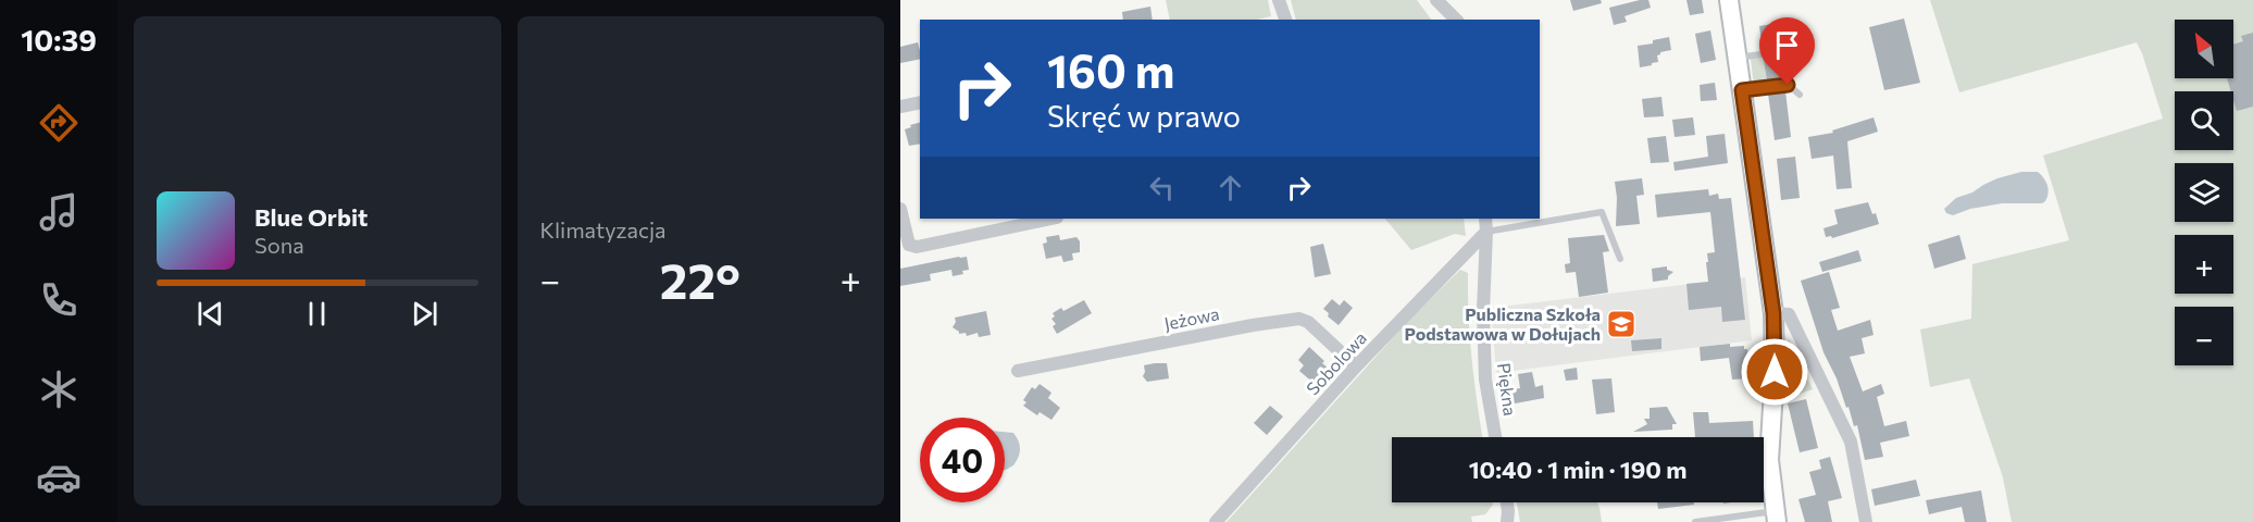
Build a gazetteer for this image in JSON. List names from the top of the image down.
{
  "streets": {
    "street": ["Jeżowa", "Sobolowa", "Piękna"]
  },
  "crossings": [
    ["Jeżowa", "Sobolowa"],
    ["Sobolowa", "Piękna"]
  ],
  "places": {
    "school or university": ["Publiczna Szkoła Podstawowa w Dołujach"]
  },
  "north": "top left",
  "page": {
    "tabs": "10:39",
    "tile": "Klimatyzacja",
    "map_buttons": ["+", "−"],
    "turn": ["160 m", "Skręć w prawo"],
    "song": ["Blue Orbit", "Sona"],
    "heat": ["−", "22°", "+"],
    "limit": "40",
    "trip": "10:40 · 1 min · 190 m"
  }
}
